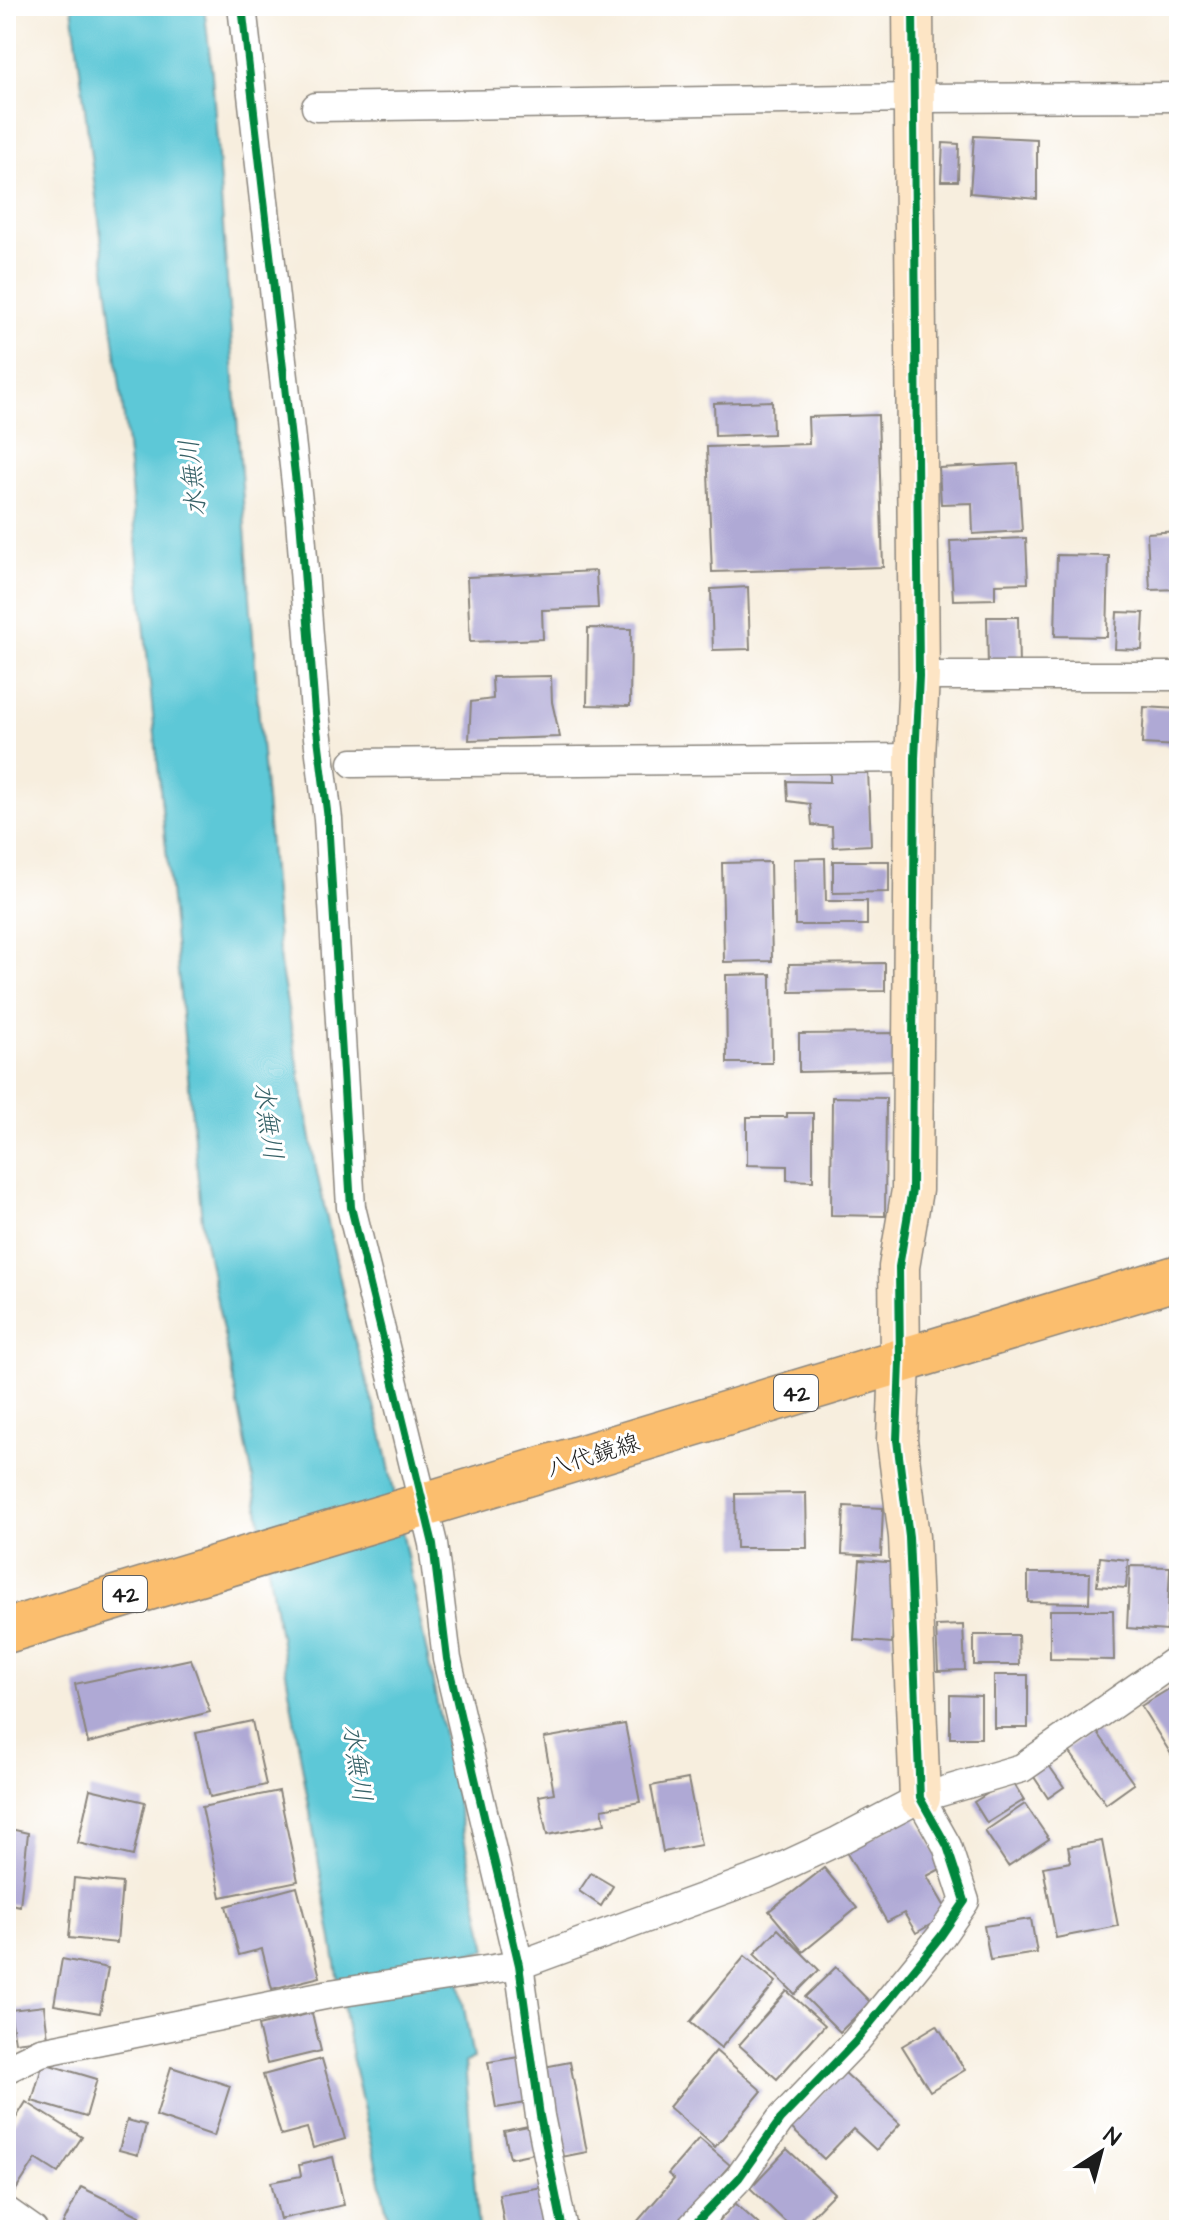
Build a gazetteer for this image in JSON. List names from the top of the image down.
{
  "streets": {
    "main road": ["42", "八代鏡線"]
  },
  "water": ["水無川"],
  "north": "top right"
}
